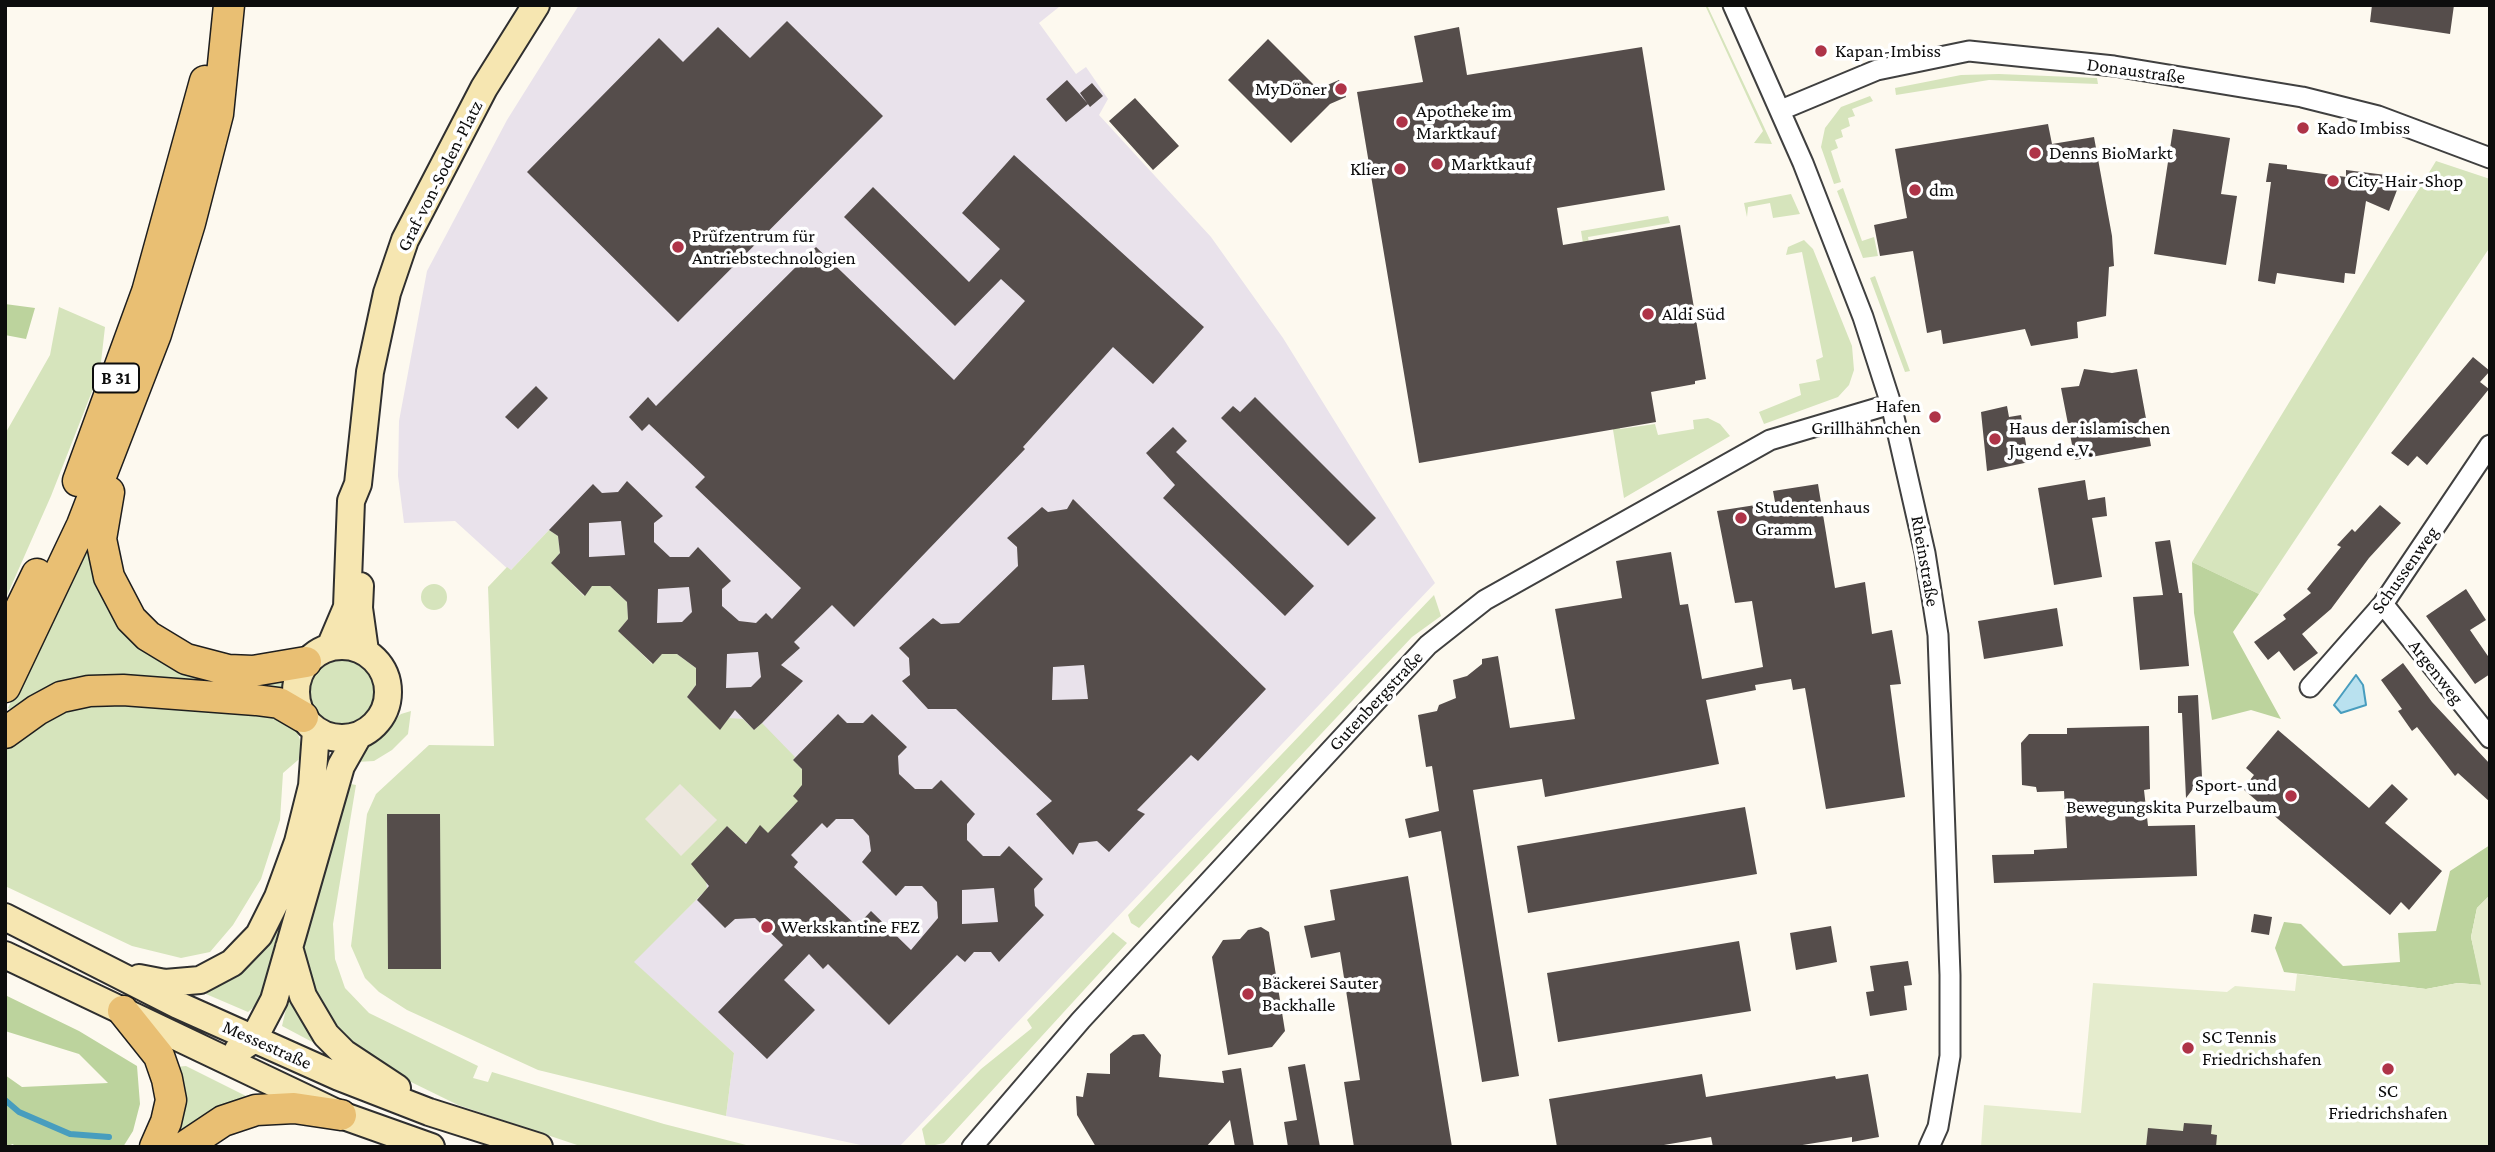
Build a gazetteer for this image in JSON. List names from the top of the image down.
{
  "streets": {
    "main road": ["B 31"],
    "street": [
      "Donaustraße",
      "Graf-von-Soden-Platz",
      "Rheinstraße",
      "Schussenweg",
      "Argenweg",
      "Gutenbergstraße",
      "Messestraße"
    ]
  },
  "crossings": [
    ["Donaustraße", "Rheinstraße"],
    ["Graf-von-Soden-Platz", "Messestraße"],
    ["Rheinstraße", "Gutenbergstraße"],
    ["Schussenweg", "Argenweg"]
  ],
  "places": [
    "Kapan-Imbiss",
    "MyDöner",
    "Apotheke im Marktkauf",
    "Kado Imbiss",
    "Denns BioMarkt",
    "Marktkauf",
    "Klier",
    "City-Hair-Shop",
    "dm",
    "Prüfzentrum für Antriebstechnologien",
    "Aldi Süd",
    "Hafen Grillhähnchen",
    "Haus der islamischen Jugend e.V.",
    "Studentenhaus Gramm",
    "Sport- und Bewegungskita Purzelbaum",
    "Werkskantine FEZ",
    "Bäckerei Sauter Backhalle",
    "SC Tennis Friedrichshafen",
    "SC Friedrichshafen"
  ]
}
